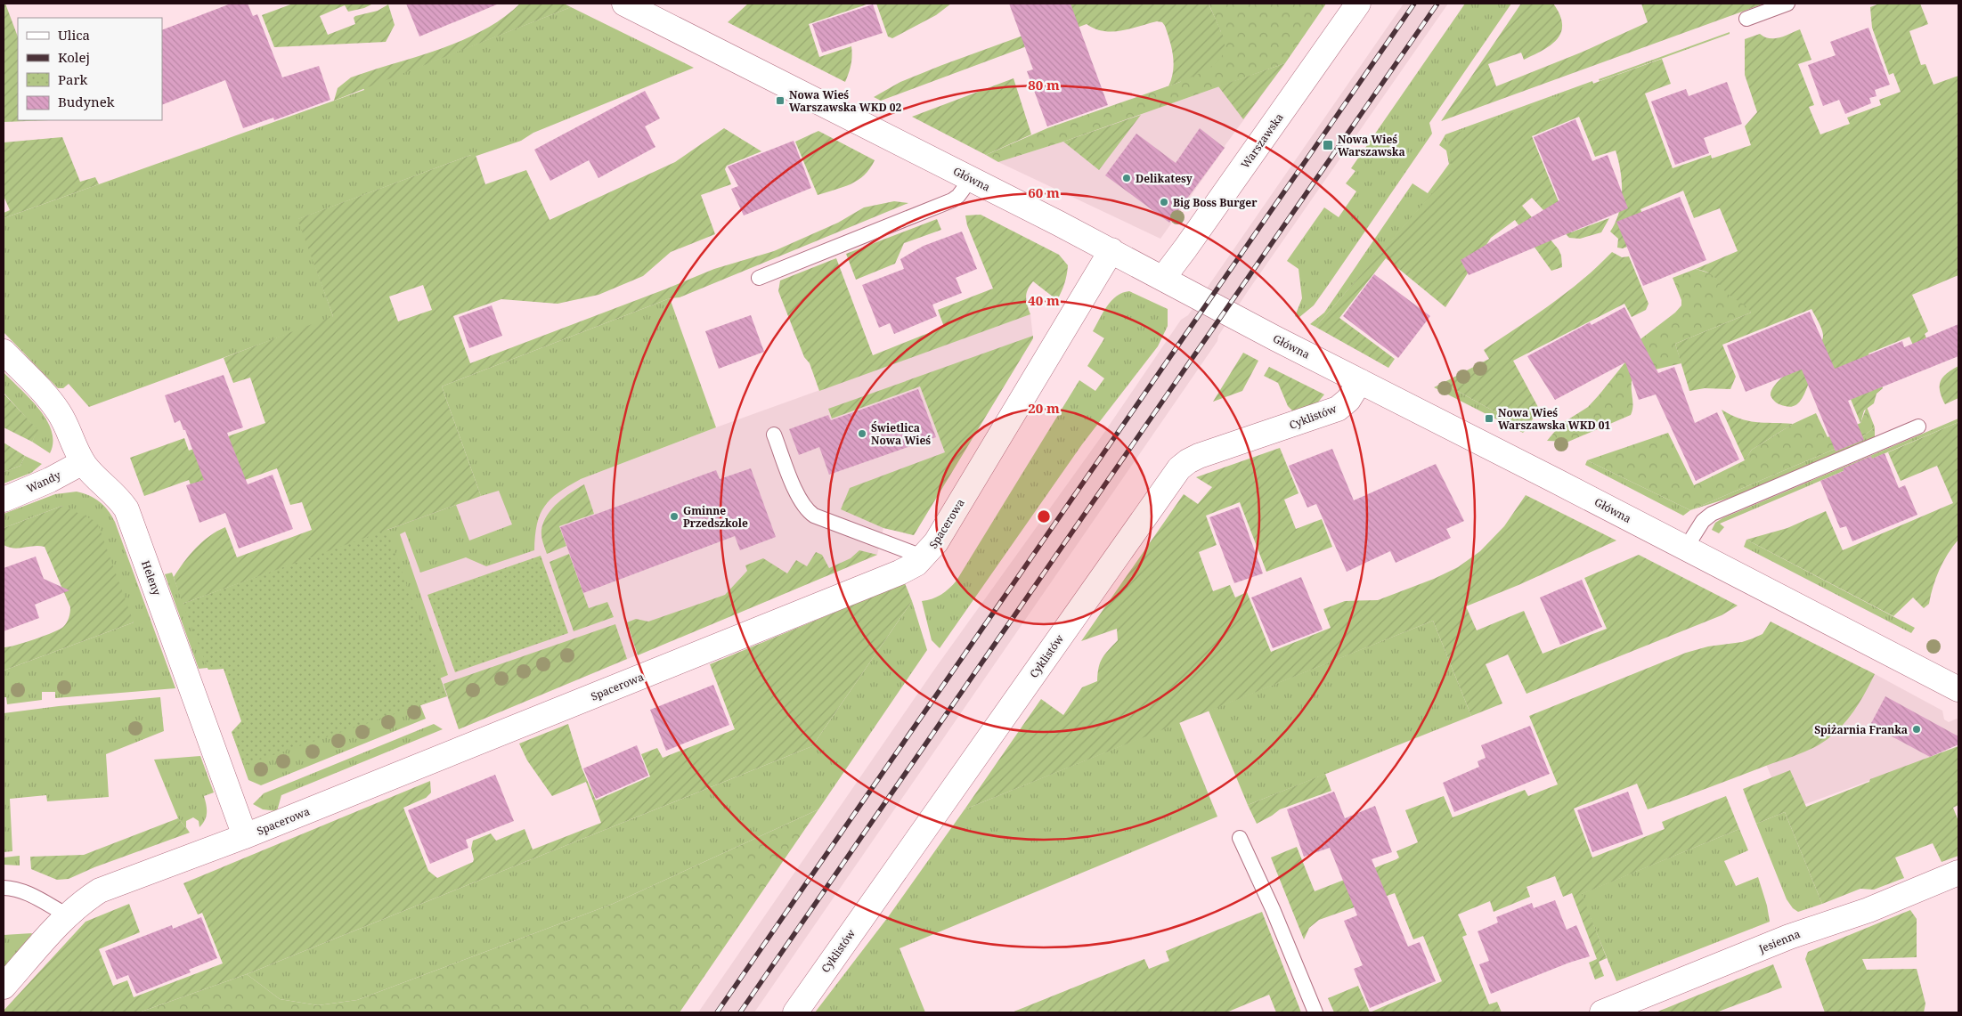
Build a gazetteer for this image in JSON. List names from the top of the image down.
{
  "streets": {
    "street": [
      "Warszawska",
      "Główna",
      "Cyklistów",
      "Wandy",
      "Spacerowa",
      "Heleny",
      "Jesienna"
    ]
  },
  "crossings": [
    ["Warszawska", "Główna"],
    ["Główna", "Cyklistów"],
    ["Główna", "Spacerowa"],
    ["Wandy", "Heleny"],
    ["Spacerowa", "Heleny"]
  ],
  "places": {
    "transit": ["Nowa Wieś Warszawska WKD 02", "Nowa Wieś Warszawska", "Nowa Wieś Warszawska WKD 01"],
    "other": [
      "Delikatesy",
      "Big Boss Burger",
      "Świetlica Nowa Wieś",
      "Gminne Przedszkole",
      "Spiżarnia Franka"
    ]
  },
  "legend": [
    "Ulica",
    "Kolej",
    "Park",
    "Budynek"
  ],
  "rings": [
    "80 m",
    "60 m",
    "40 m",
    "20 m"
  ]
}
